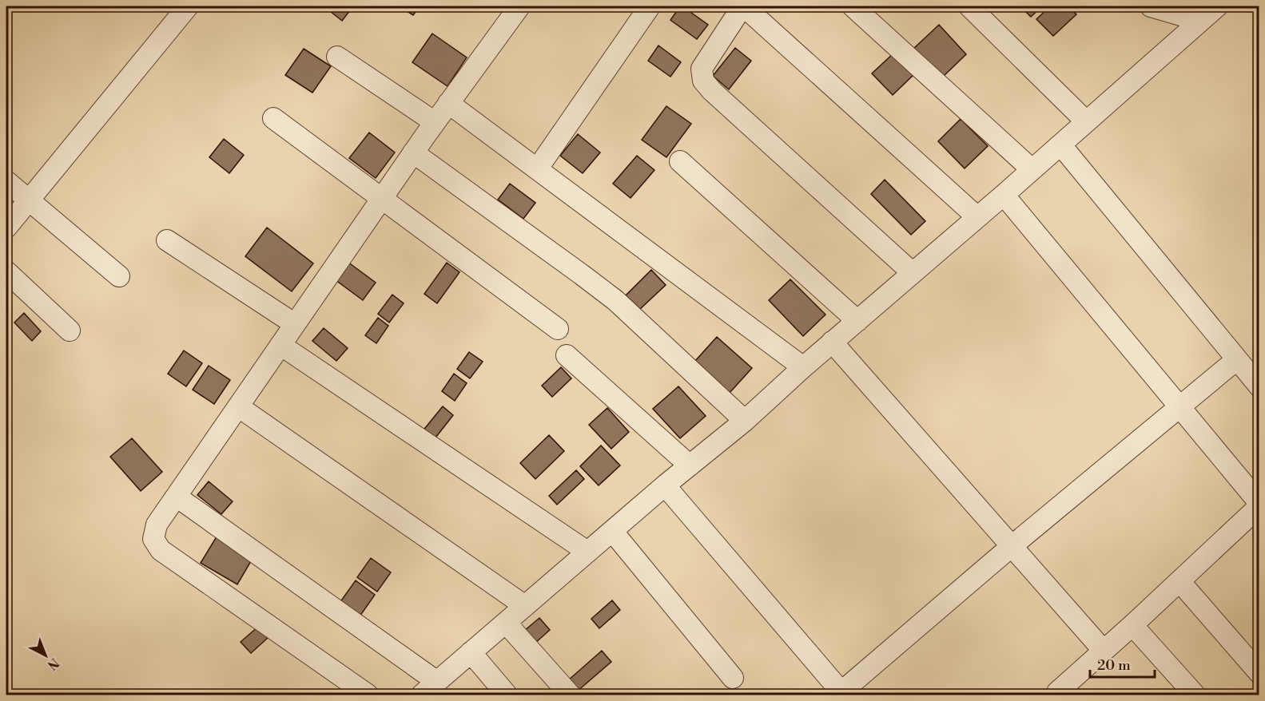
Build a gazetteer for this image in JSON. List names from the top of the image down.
{
  "scale_bar": "20 m",
  "north": "bottom right"
}
